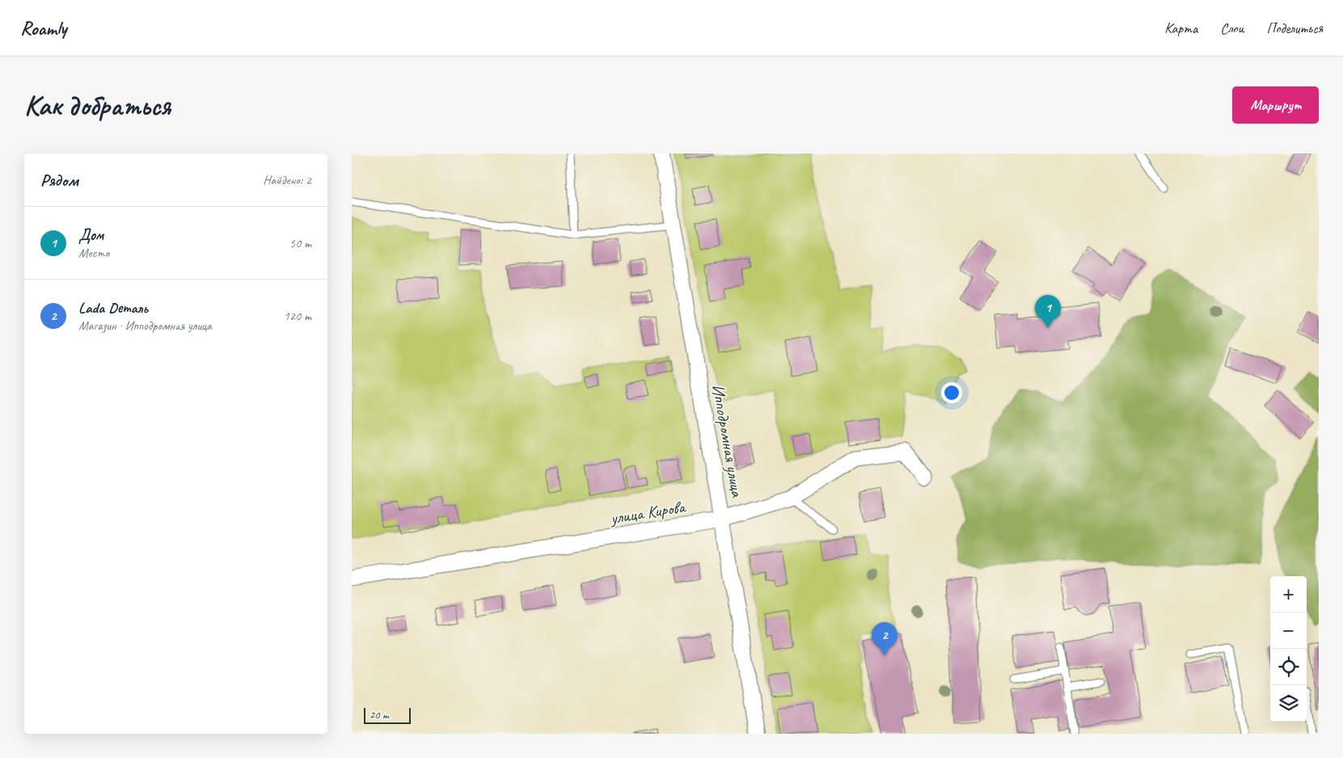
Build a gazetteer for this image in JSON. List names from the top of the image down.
{
  "streets": {
    "street": ["Ипподромная улица", "улица Кирова"]
  },
  "crossings": [
    ["Ипподромная улица", "улица Кирова"]
  ],
  "scale_bar": "20 m",
  "page": {
    "header": "Roamly",
    "nav": ["Карта", "Слои", "Поделиться"],
    "buttons": "Маршрут",
    "title": "Как добраться",
    "heading": ["Рядом", "Найдено: 2"],
    "list": [
      {
        "mark": "1",
        "name": "Дом",
        "note": "Место",
        "value": "50 m"
      },
      {
        "mark": "2",
        "name": "Lada Dеталь",
        "note": "Магазин · Ипподромная улица",
        "value": "120 m"
      }
    ],
    "pins": ["1", "2"],
    "map_buttons": ["+", "−"],
    "scale": "20 m"
  }
}
